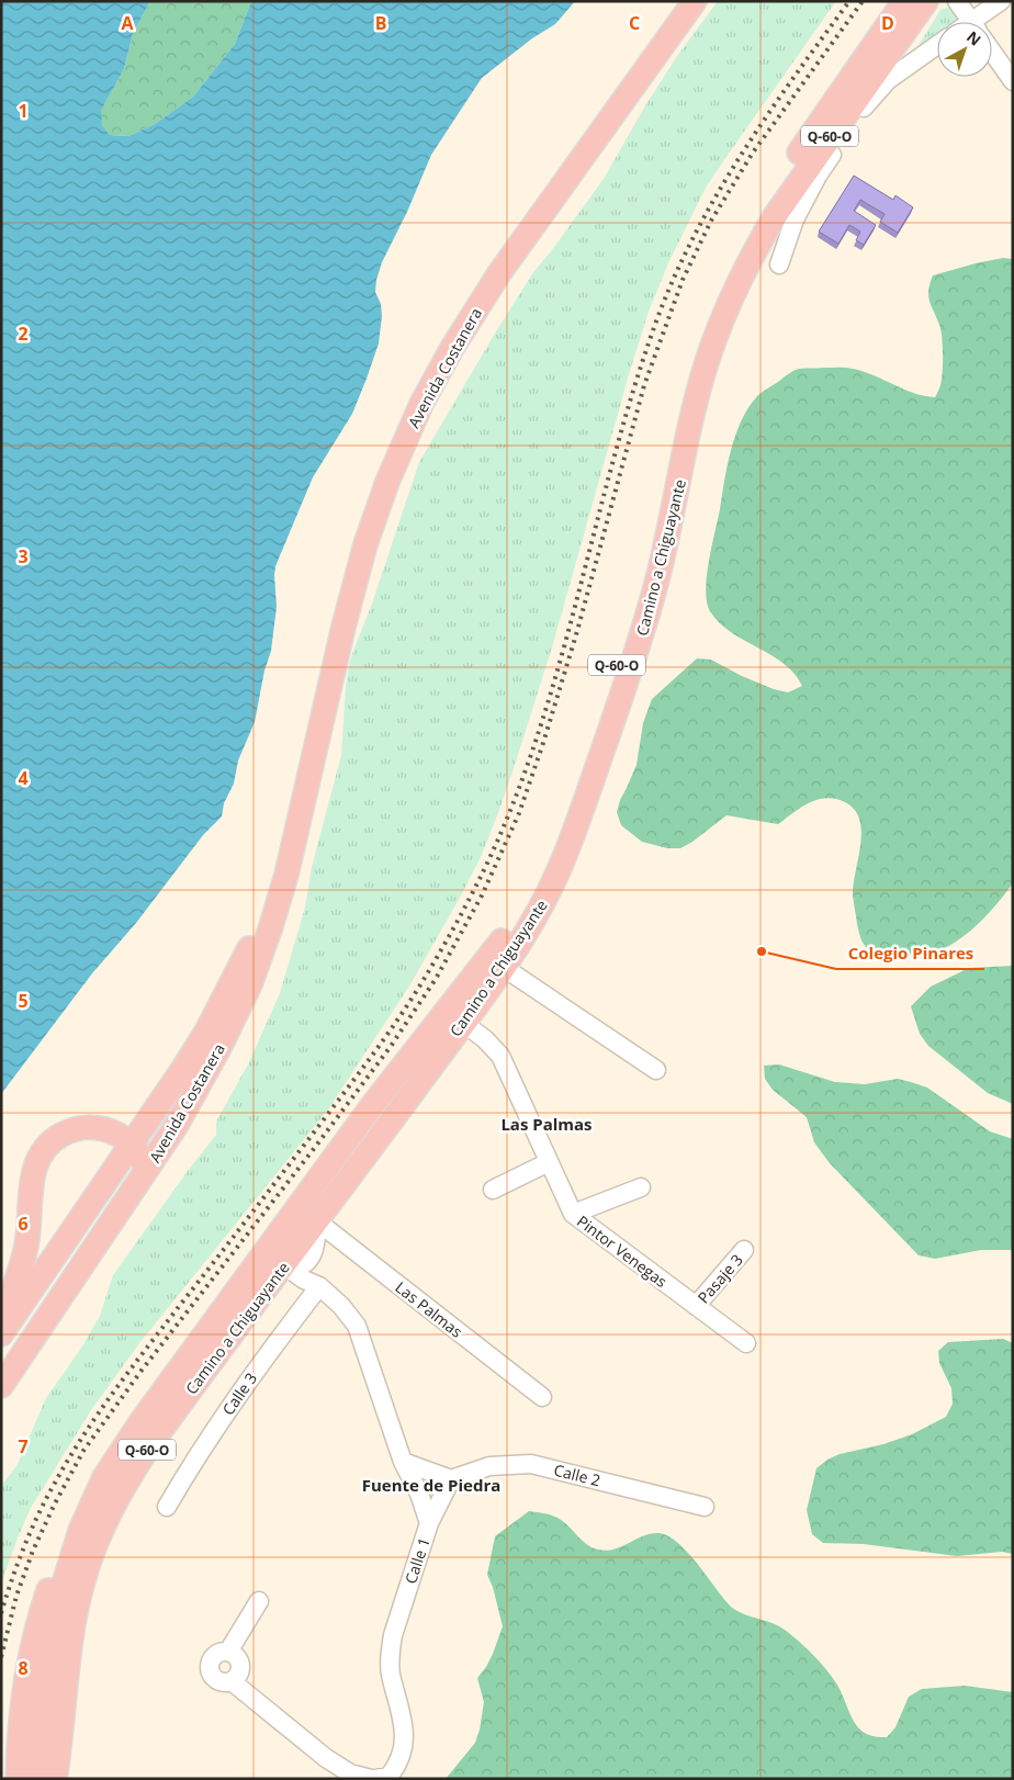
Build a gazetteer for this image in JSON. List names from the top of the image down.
{
  "streets": {
    "main road": ["Q-60-O", "Avenida Costanera", "Camino a Chiguayante"],
    "street": [
      "Pintor Venegas",
      "Pasaje 3",
      "Las Palmas",
      "Calle 3",
      "Calle 2",
      "Calle 1"
    ]
  },
  "crossings": [
    ["Camino a Chiguayante", "Pintor Venegas"],
    ["Camino a Chiguayante", "Las Palmas"],
    ["Camino a Chiguayante", "Calle 1"],
    ["Pintor Venegas", "Pasaje 3"],
    ["Calle 3", "Calle 1"]
  ],
  "districts": ["Las Palmas", "Fuente de Piedra"],
  "places": ["Colegio Pinares"],
  "north": "top right",
  "grid": {
    "columns": [
      "A",
      "B",
      "C",
      "D"
    ],
    "rows": [
      "1",
      "2",
      "3",
      "4",
      "5",
      "6",
      "7",
      "8"
    ]
  }
}
